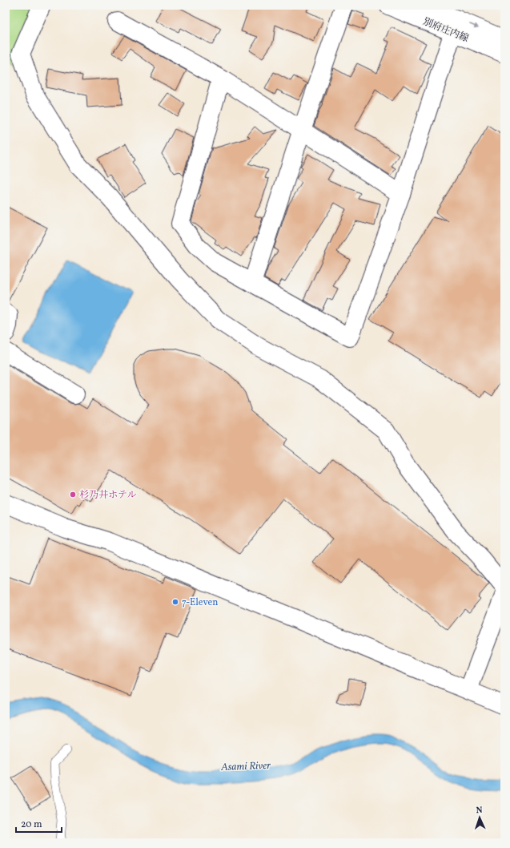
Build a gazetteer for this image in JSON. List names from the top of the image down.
{
  "streets": {
    "street": ["別府庄内線"]
  },
  "water": ["Asami River"],
  "places": ["杉乃井ホテル", "7-Eleven"],
  "scale_bar": "20 m",
  "north": "top"
}
